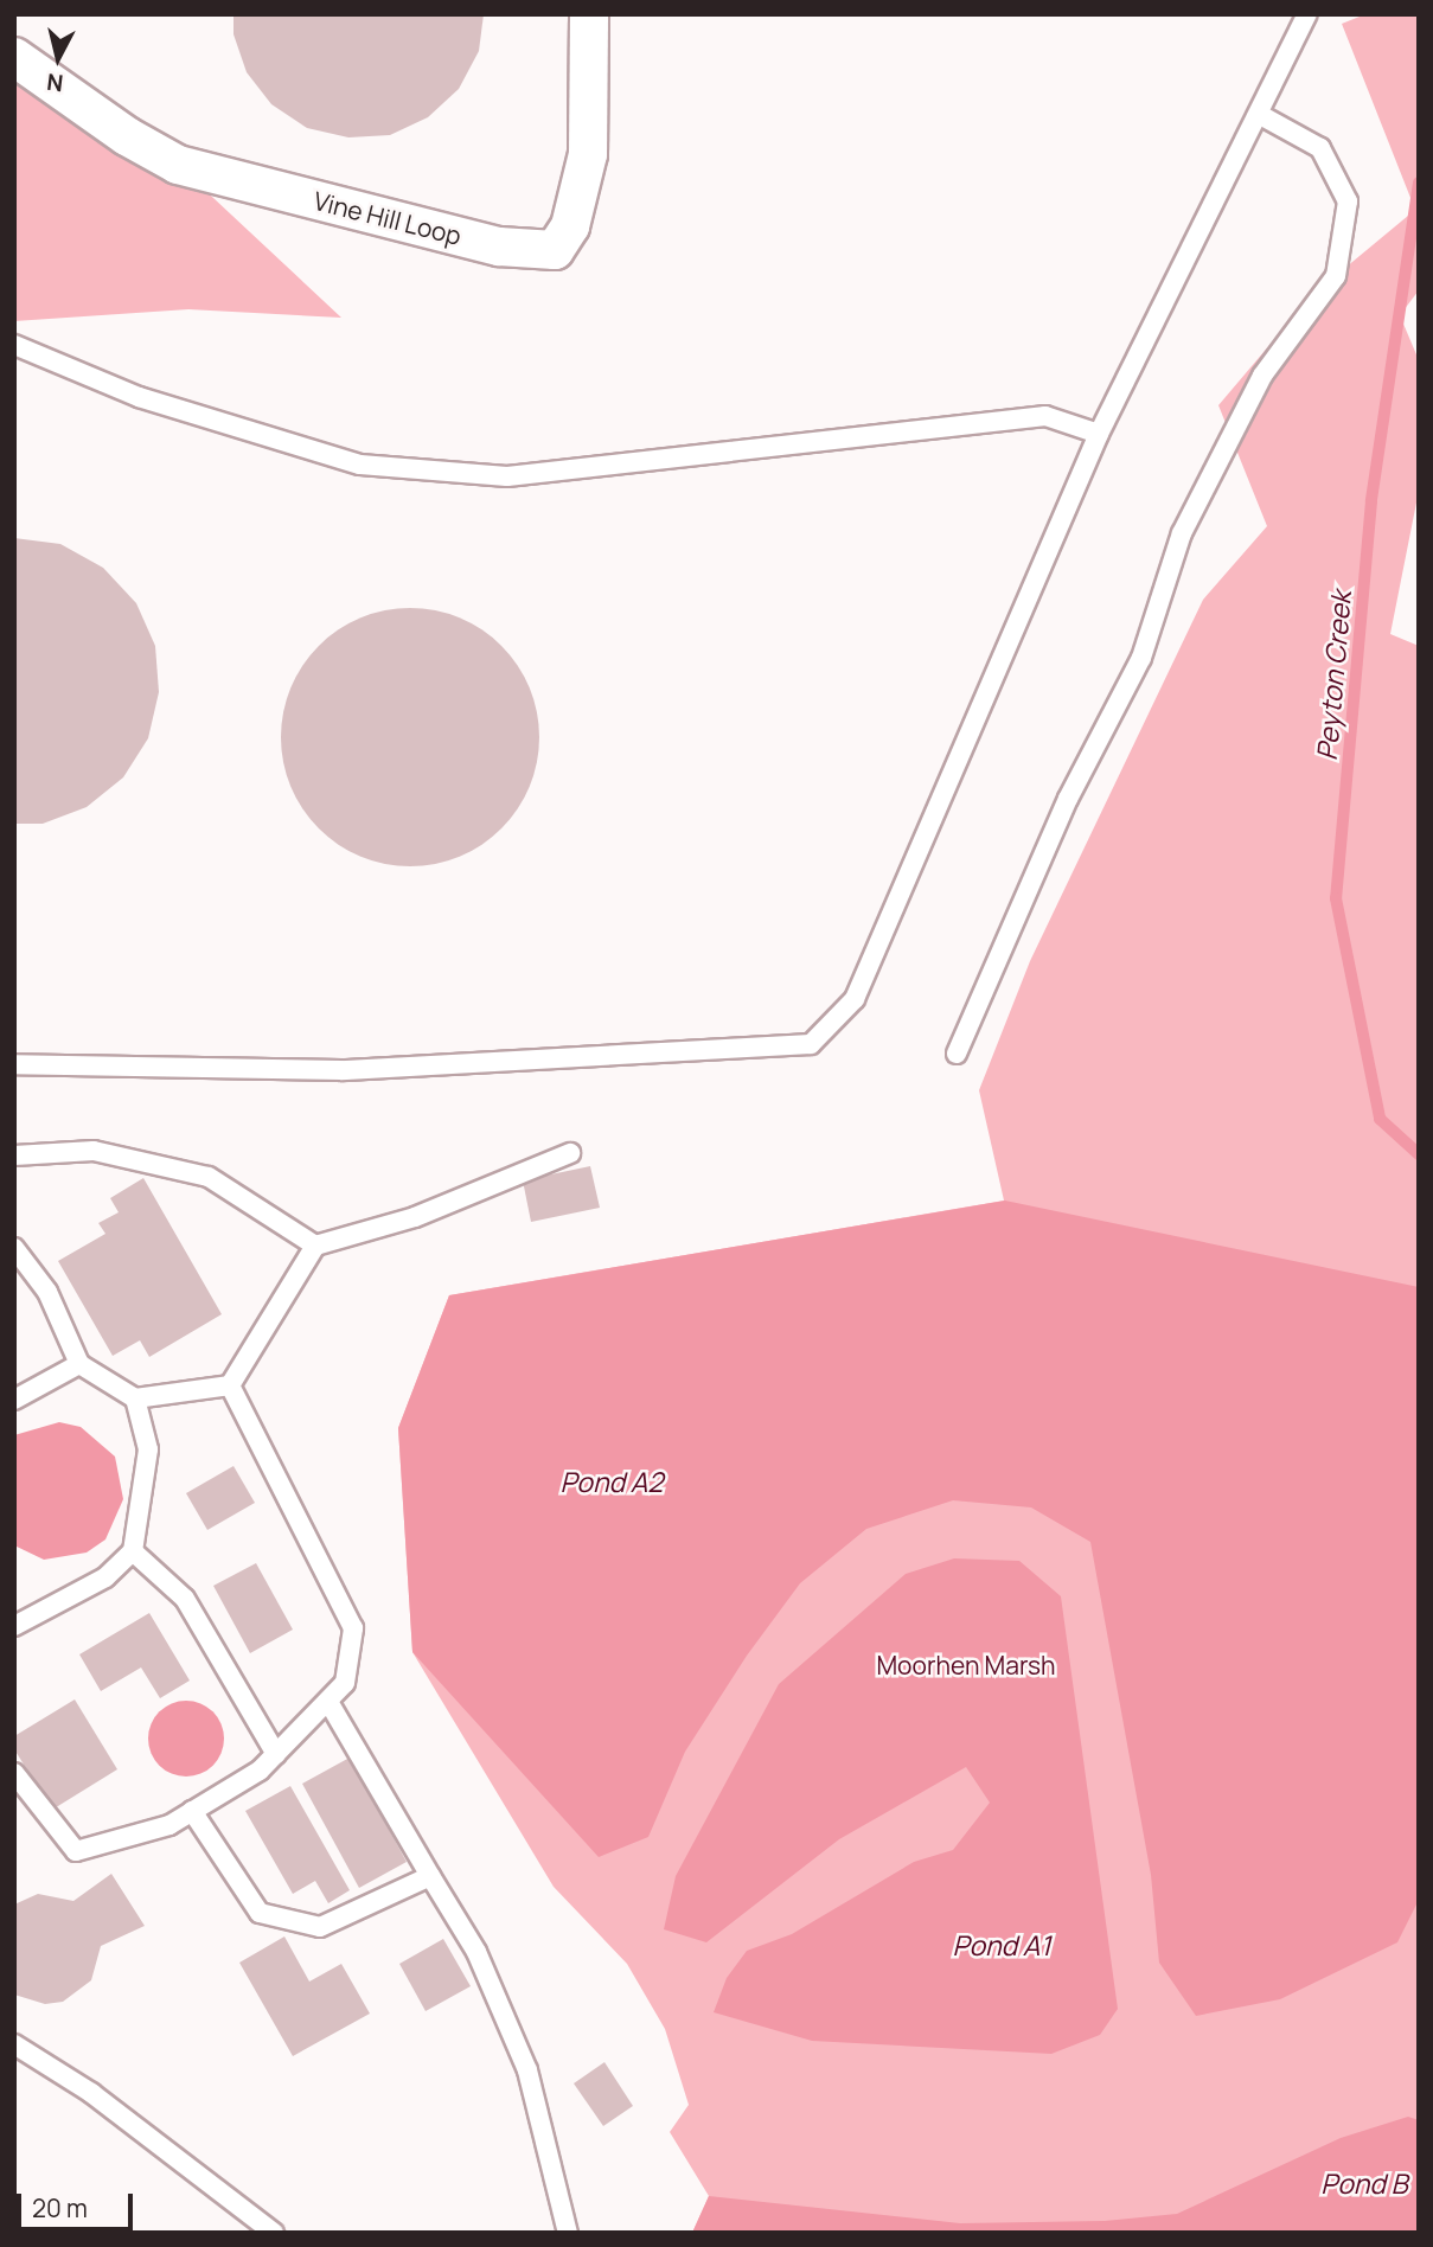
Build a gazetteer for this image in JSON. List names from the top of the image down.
{
  "streets": {
    "street": ["Vine Hill Loop"]
  },
  "water": [
    "Peyton Creek",
    "Pond A2",
    "Pond A1",
    "Pond B"
  ],
  "parks": ["Moorhen Marsh"],
  "scale_bar": "20 m",
  "north": "bottom"
}
